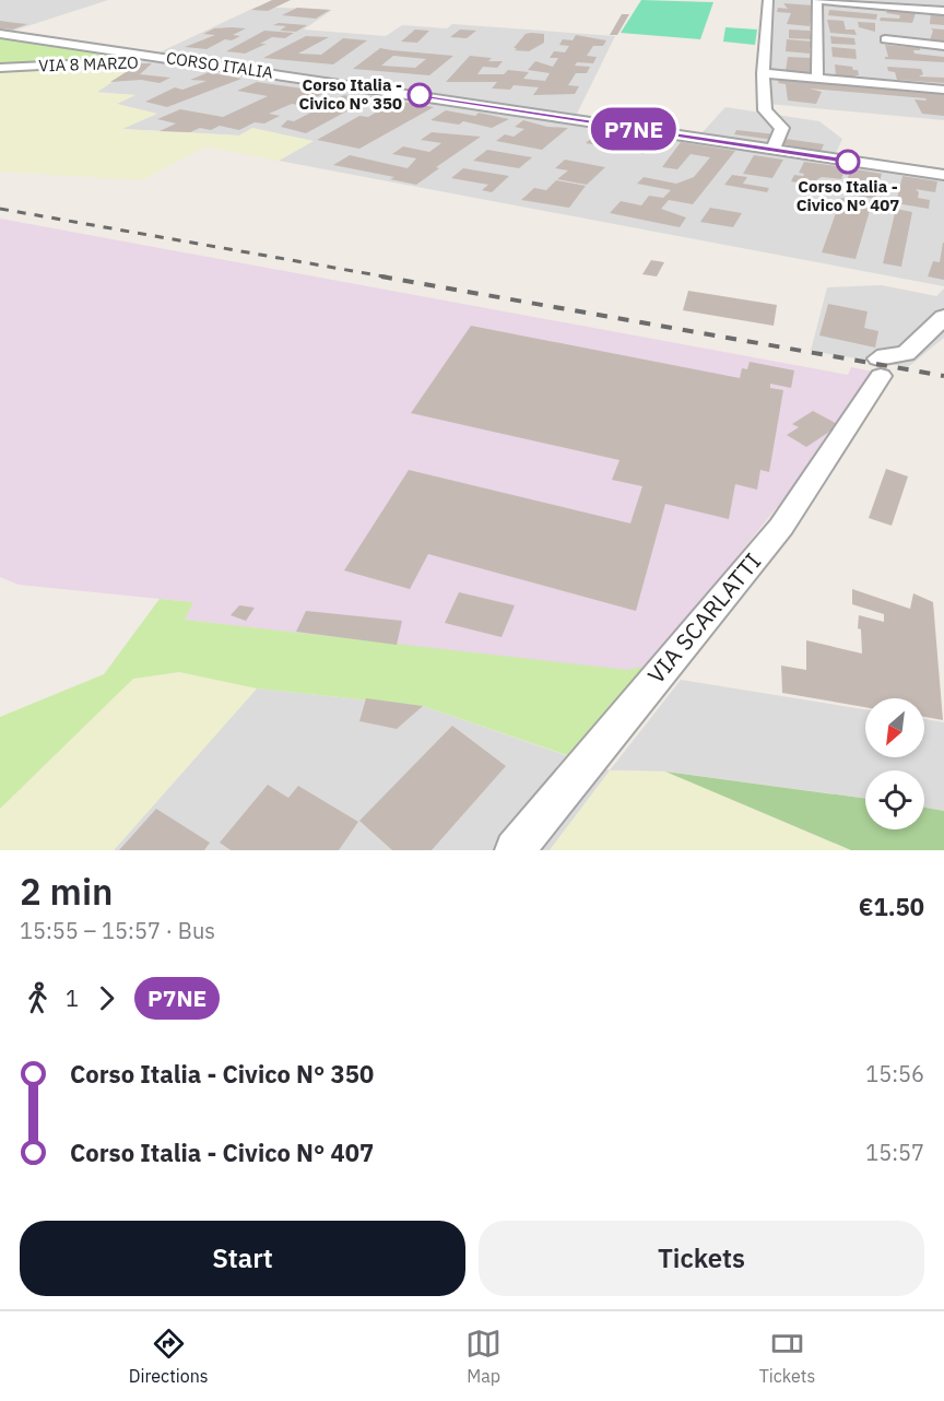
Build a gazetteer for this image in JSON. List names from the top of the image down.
{
  "streets": {
    "street": ["VIA 8 MARZO", "CORSO ITALIA", "VIA SCARLATTI"]
  },
  "crossings": [
    ["VIA 8 MARZO", "CORSO ITALIA"]
  ],
  "places": ["Corso Italia - Civico N° 350", "Corso Italia - Civico N° 407"],
  "lines": ["bus line P7NE"],
  "north": "bottom left",
  "page": {
    "on_map": "P7NE",
    "heading": ["2 min", "15:55 – 15:57 · Bus", "€1.50"],
    "legs": ["1", "P7NE"],
    "list": [
      {
        "name": "Corso Italia - Civico N° 350",
        "value": "15:56"
      },
      {
        "name": "Corso Italia - Civico N° 407",
        "value": "15:57"
      }
    ],
    "buttons": ["Start", "Tickets"],
    "tabs": ["Directions", "Map", "Tickets"]
  }
}
